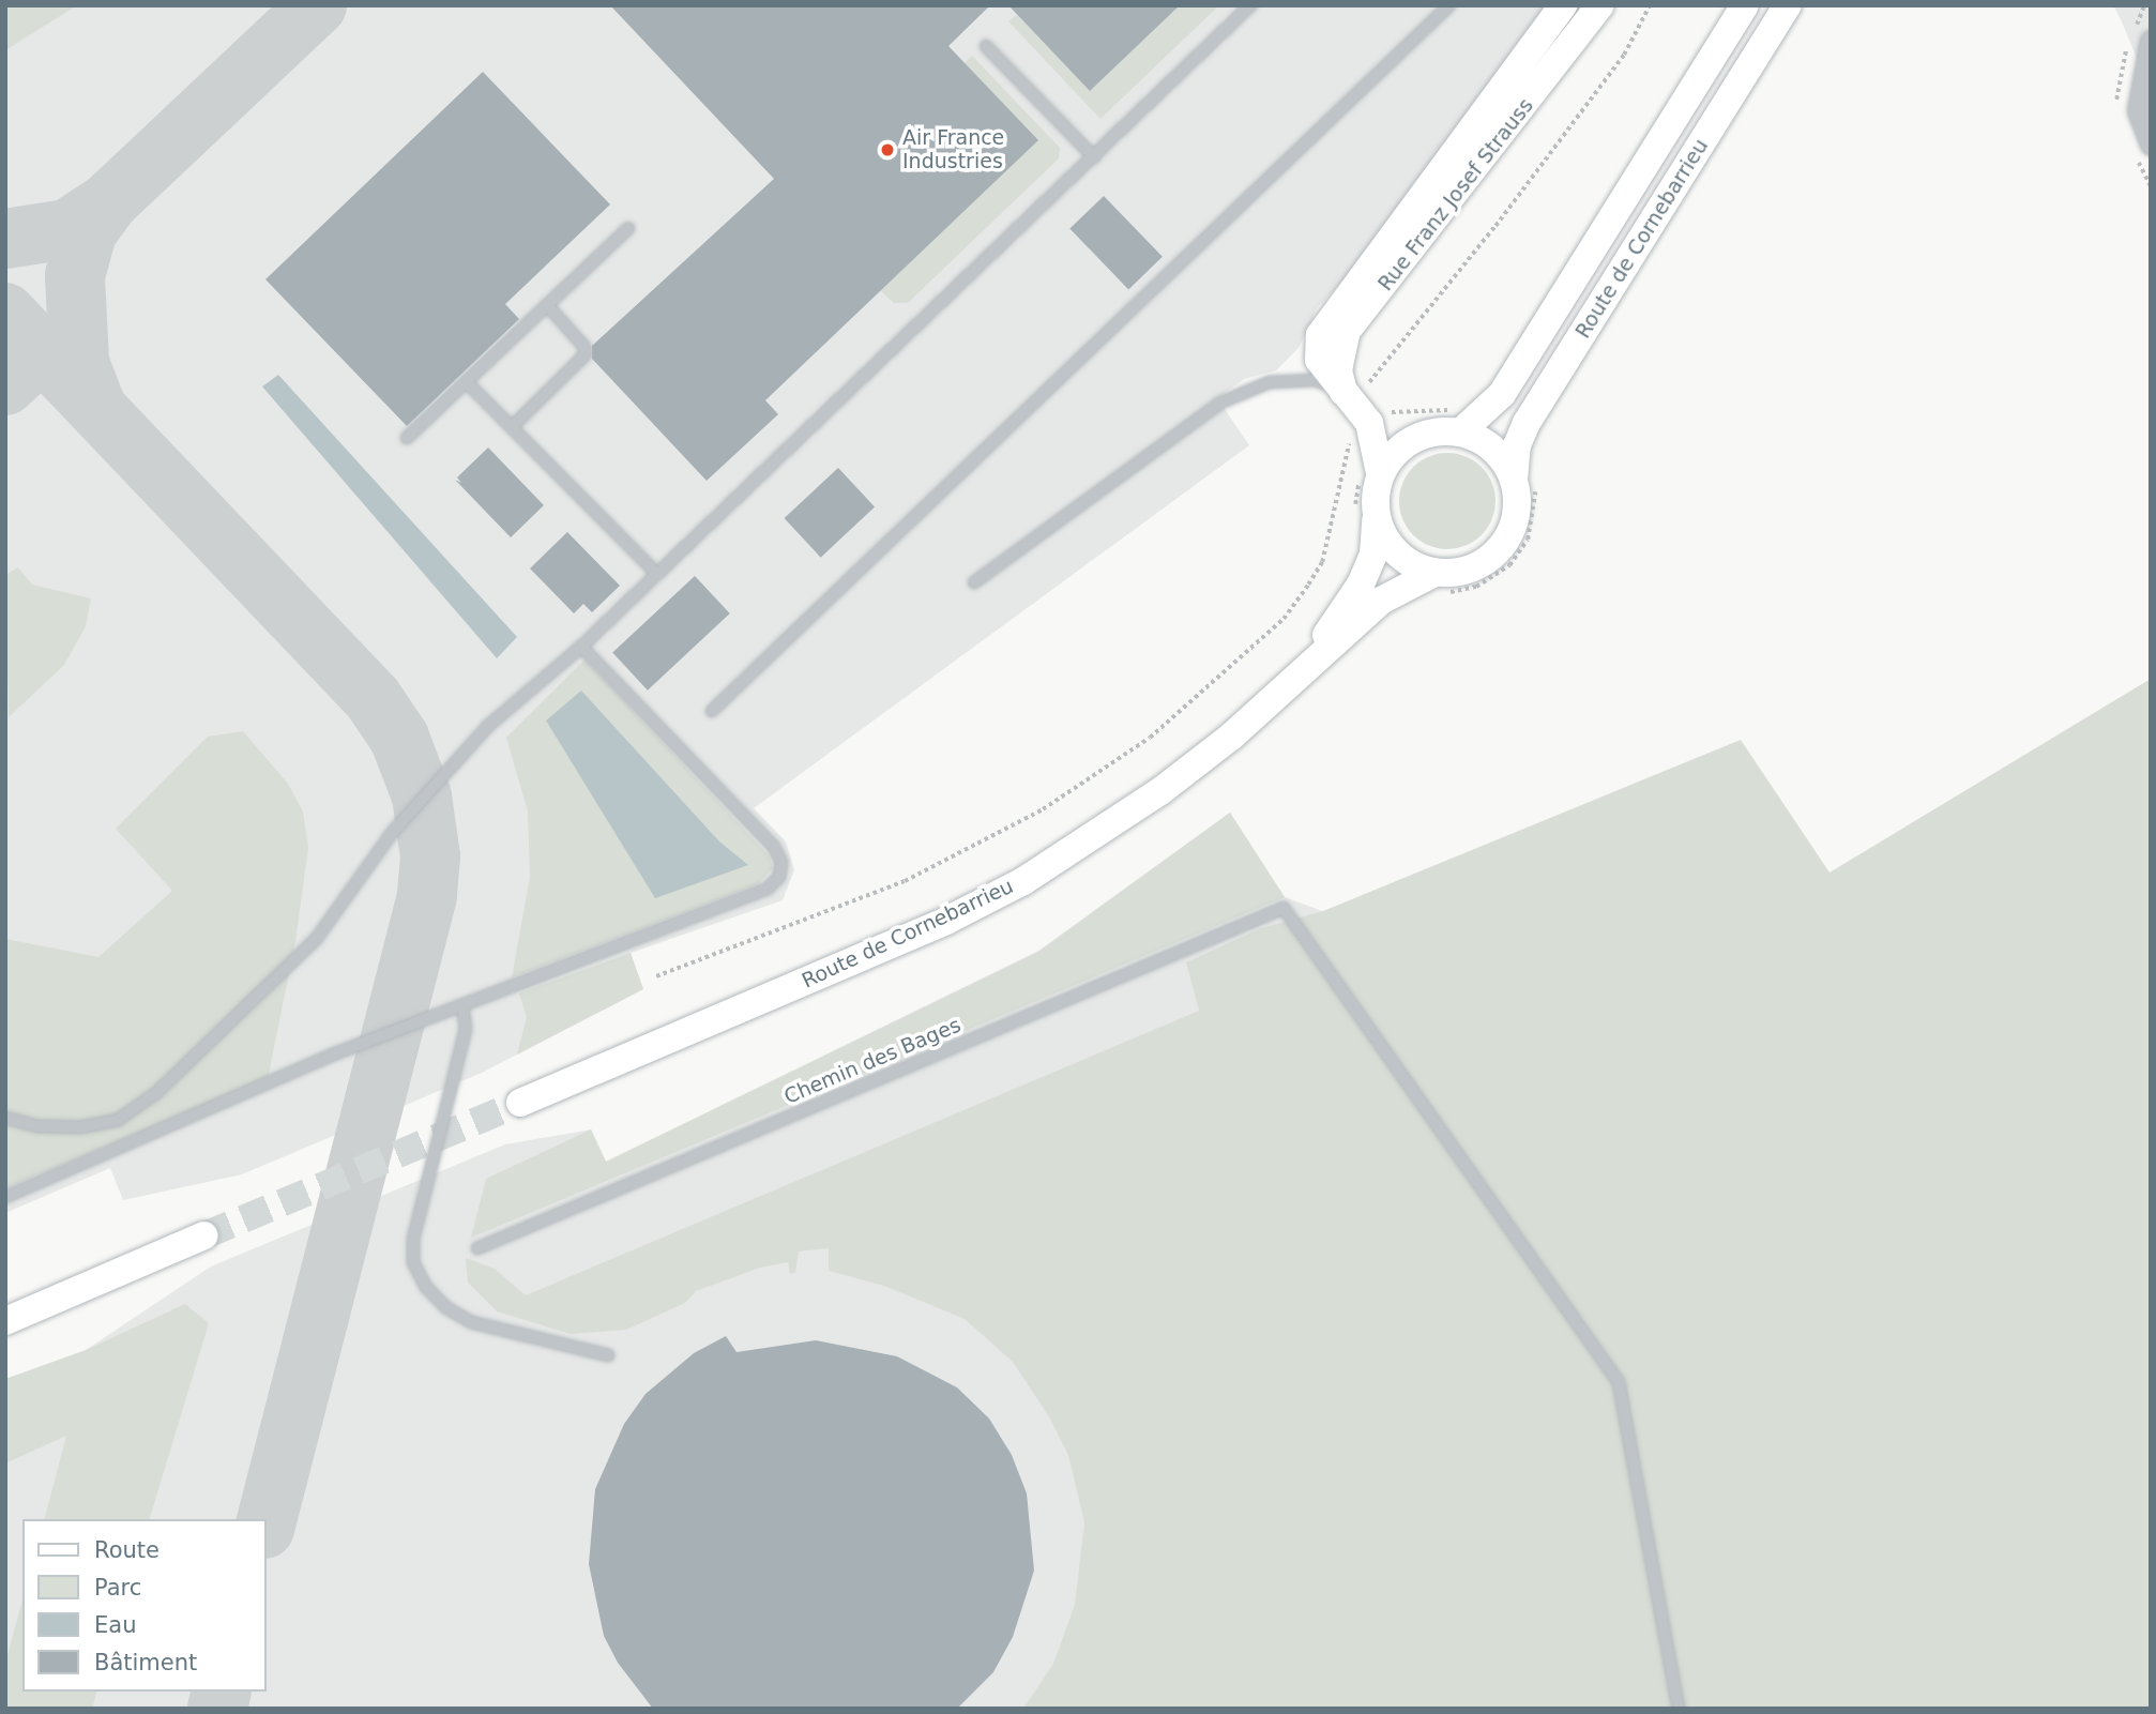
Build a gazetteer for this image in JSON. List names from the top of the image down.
{
  "streets": {
    "main road": ["Rue Franz Josef Strauss", "Route de Cornebarrieu"],
    "lane": ["Chemin des Bages"]
  },
  "crossings": [
    ["Rue Franz Josef Strauss", "Route de Cornebarrieu"]
  ],
  "places": ["Air France Industries"],
  "legend": [
    "Route",
    "Parc",
    "Eau",
    "Bâtiment"
  ]
}
